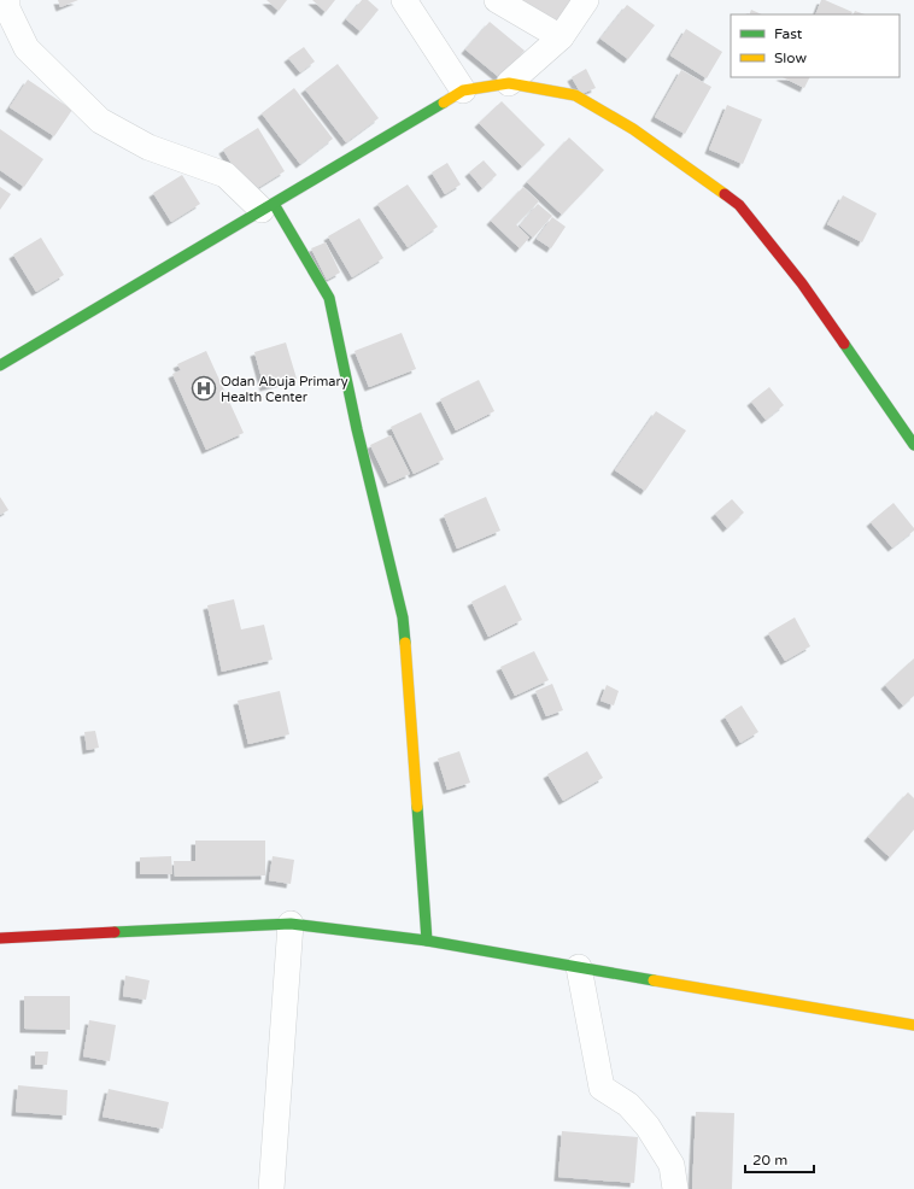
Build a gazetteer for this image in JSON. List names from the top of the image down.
{
  "places": {
    "hospital": ["Odan Abuja Primary Health Center"]
  },
  "legend": ["Fast", "Slow"],
  "scale_bar": "20 m"
}
